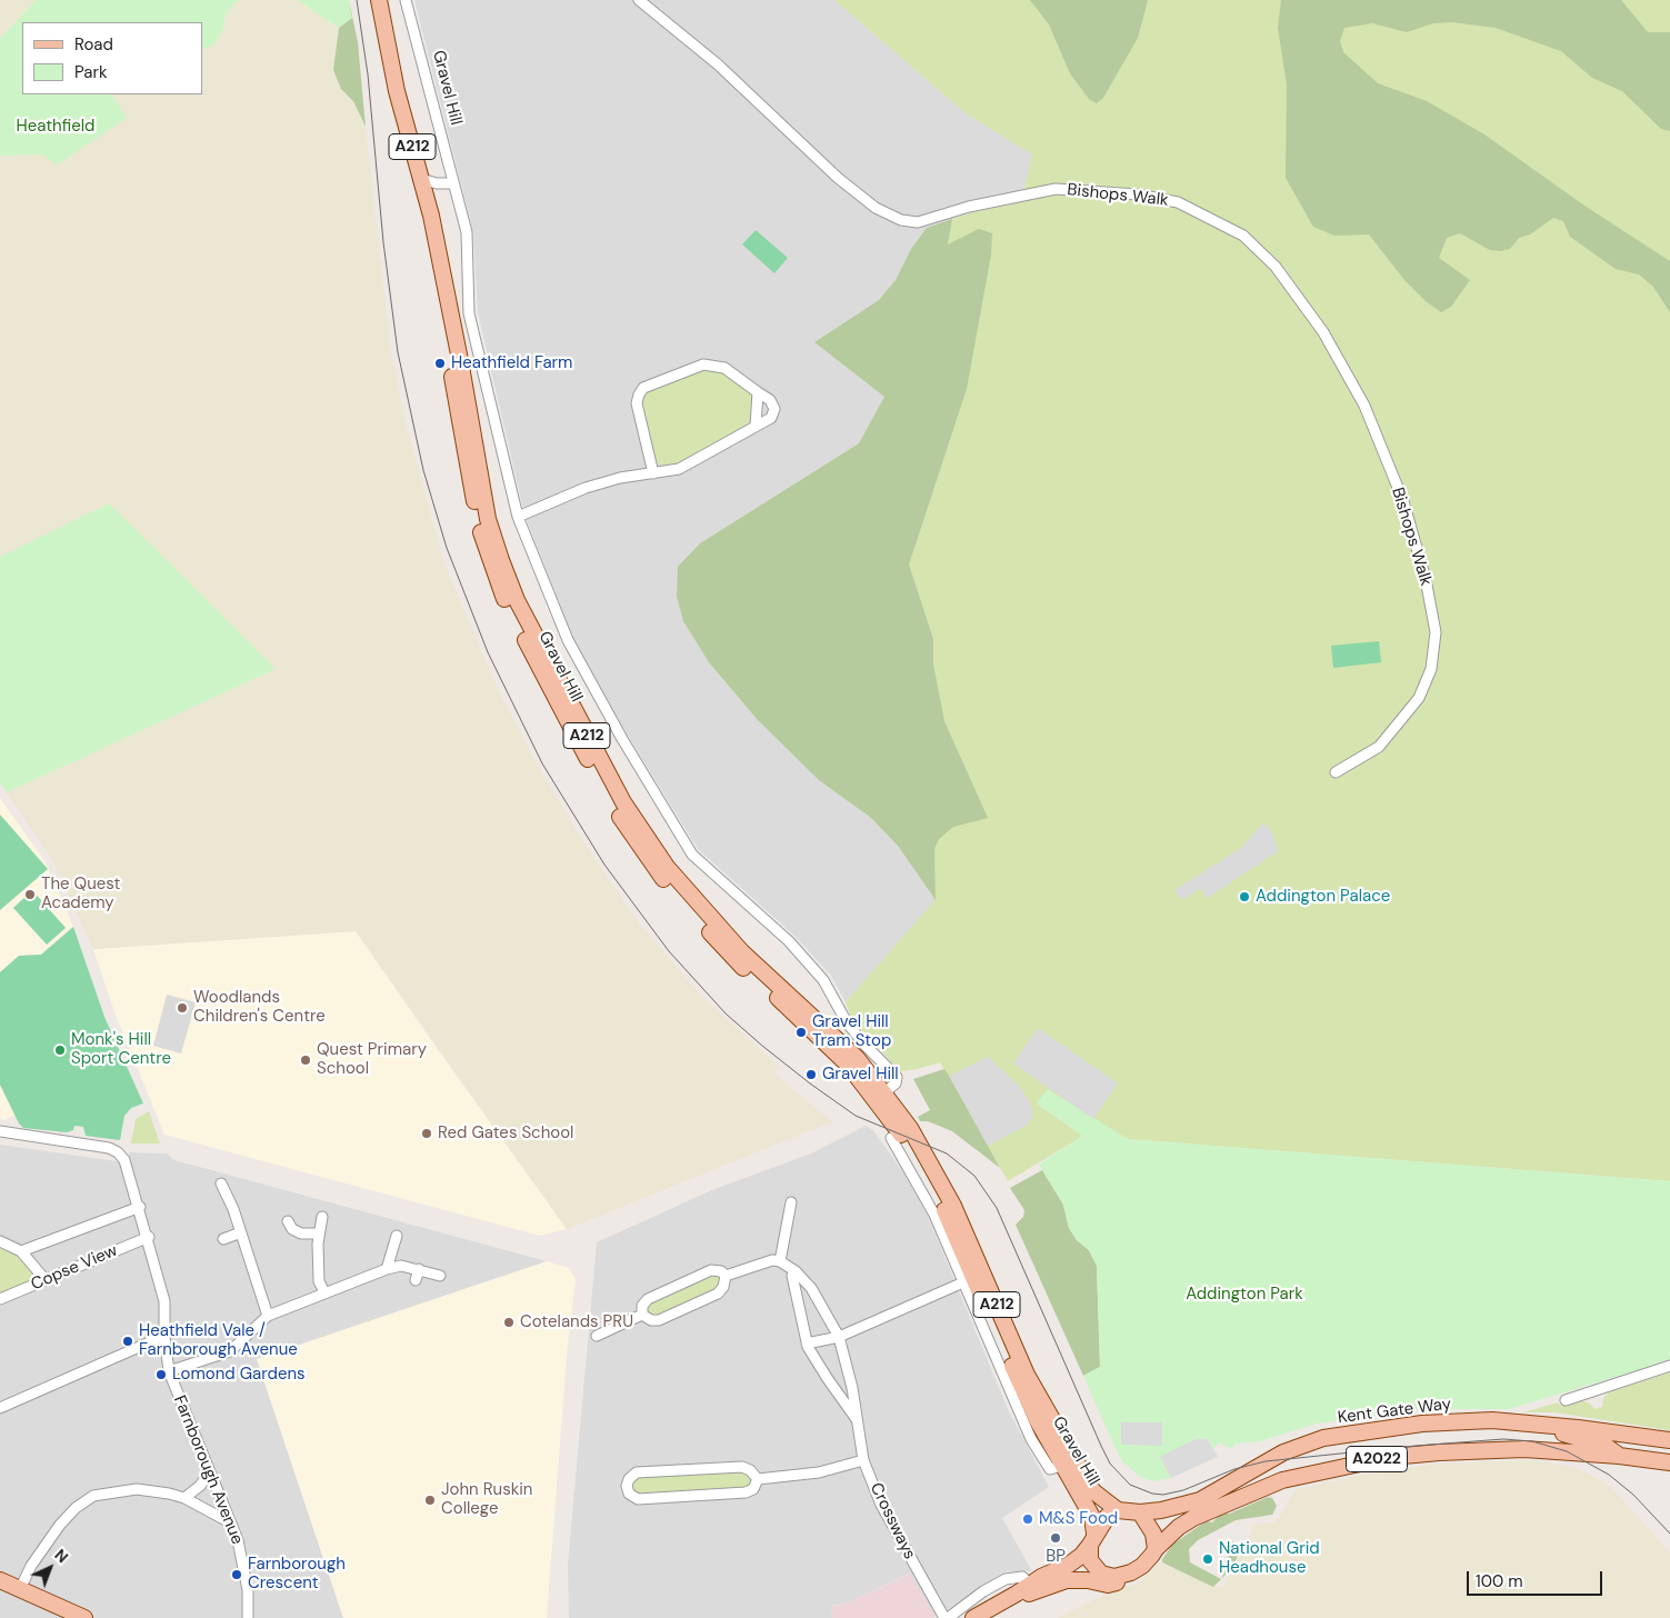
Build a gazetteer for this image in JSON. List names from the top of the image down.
{
  "streets": {
    "main road": [
      "Gravel Hill",
      "A212",
      "Kent Gate Way",
      "A2022"
    ],
    "street": [
      "Bishops Walk",
      "Copse View",
      "Farnborough Avenue",
      "Crossways"
    ]
  },
  "crossings": [
    ["Gravel Hill", "Kent Gate Way"],
    ["Gravel Hill", "A2022"],
    ["Copse View", "Farnborough Avenue"],
    ["Kent Gate Way", "A2022"]
  ],
  "parks": ["Heathfield", "Addington Park"],
  "places": [
    "Heathfield Farm",
    "The Quest Academy",
    "Addington Palace",
    "Woodlands Children's Centre",
    "Gravel Hill Tram Stop",
    "Monk's Hill Sport Centre",
    "Quest Primary School",
    "Gravel Hill",
    "Red Gates School",
    "Cotelands PRU",
    "Heathfield Vale / Farnborough Avenue",
    "Lomond Gardens",
    "John Ruskin College",
    "M&S Food",
    "BP",
    "National Grid Headhouse",
    "Farnborough Crescent"
  ],
  "legend": ["Road", "Park"],
  "scale_bar": "100 m",
  "north": "top right"
}
